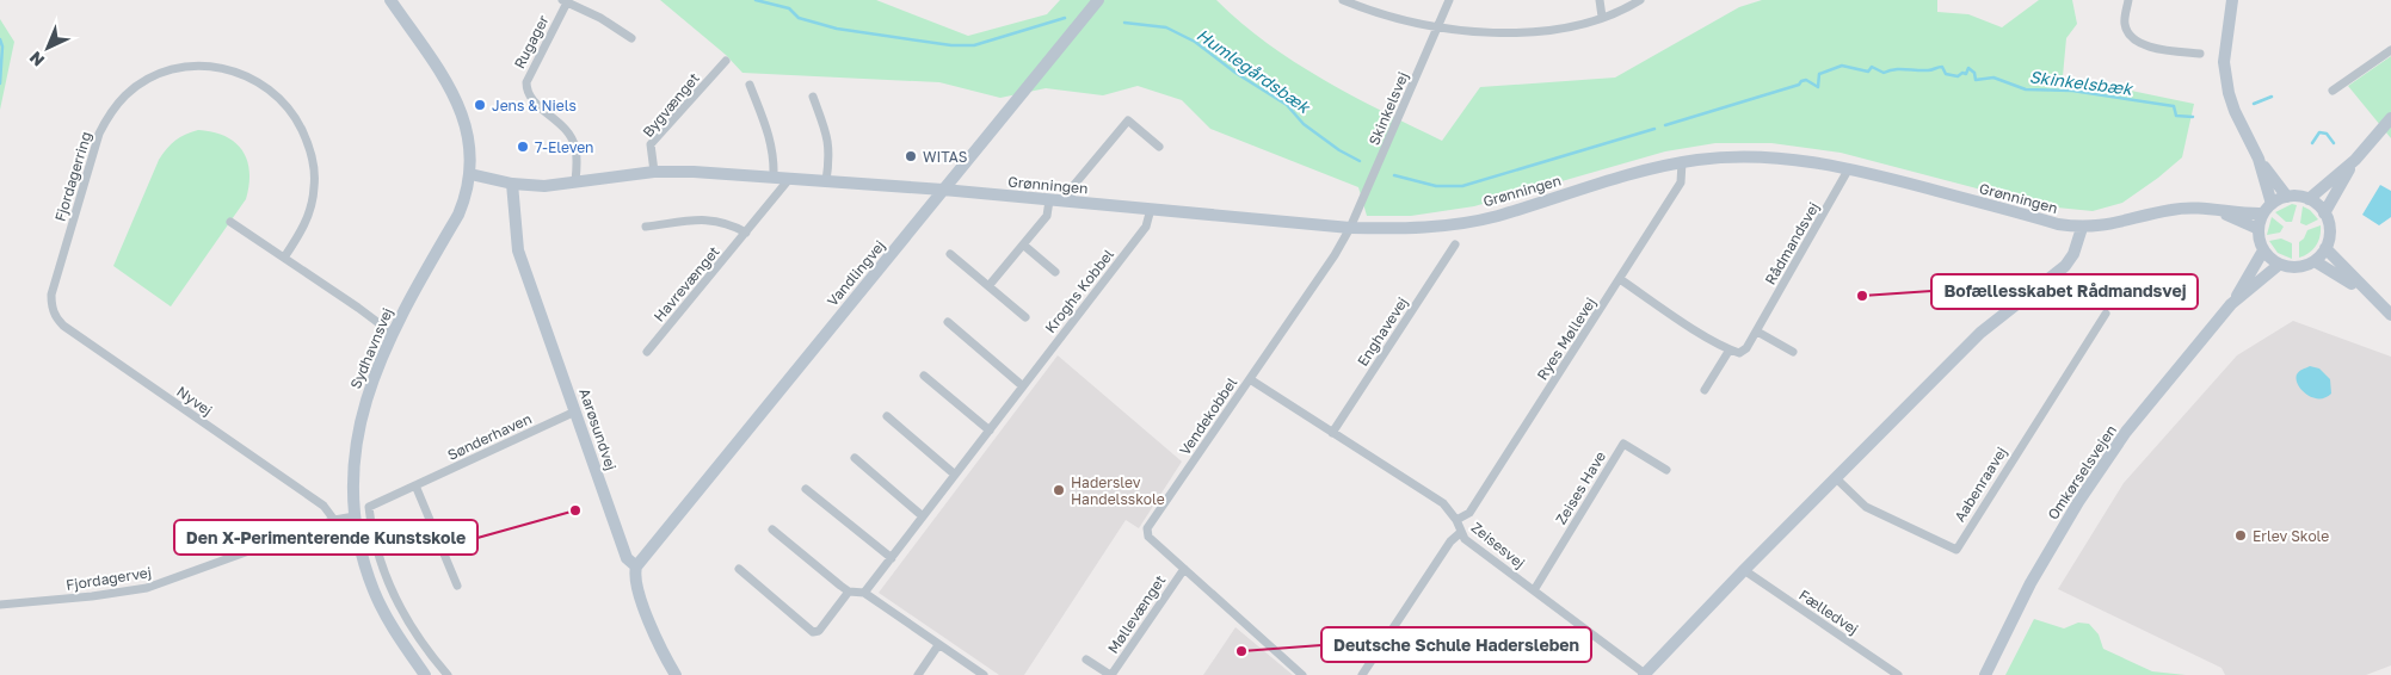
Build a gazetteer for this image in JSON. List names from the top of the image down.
{
  "streets": {
    "street": [
      "Rugager",
      "Bygvænget",
      "Skinkelsvej",
      "Fjordagerring",
      "Grønningen",
      "Rådmandsvej",
      "Vandlingvej",
      "Havrevænget",
      "Kroghs Kobbel",
      "Enghavevej",
      "Ryes Møllevej",
      "Sydhavnsvej",
      "Nyvej",
      "Vendekobbel",
      "Aarøsundvej",
      "Sønderhaven",
      "Omkørselsvejen",
      "Aabenraavej",
      "Zeises Have",
      "Zeisesvej",
      "Fjordagervej",
      "Fælledvej",
      "Møllevænget"
    ]
  },
  "crossings": [
    ["Rugager", "Grønningen"],
    ["Bygvænget", "Grønningen"],
    ["Skinkelsvej", "Grønningen"],
    ["Skinkelsvej", "Vendekobbel"],
    ["Fjordagerring", "Nyvej"],
    ["Grønningen", "Rådmandsvej"],
    ["Grønningen", "Vandlingvej"],
    ["Grønningen", "Havrevænget"],
    ["Grønningen", "Kroghs Kobbel"],
    ["Grønningen", "Ryes Møllevej"],
    ["Grønningen", "Sydhavnsvej"],
    ["Grønningen", "Vendekobbel"],
    ["Grønningen", "Aarøsundvej"],
    ["Grønningen", "Omkørselsvejen"],
    ["Vandlingvej", "Aarøsundvej"],
    ["Enghavevej", "Zeisesvej"],
    ["Ryes Møllevej", "Zeisesvej"],
    ["Sydhavnsvej", "Fjordagervej"],
    ["Nyvej", "Fjordagervej"],
    ["Vendekobbel", "Zeisesvej"],
    ["Vendekobbel", "Møllevænget"],
    ["Aarøsundvej", "Sønderhaven"],
    ["Zeises Have", "Zeisesvej"]
  ],
  "water": ["Humlegårdsbæk", "Skinkelsbæk"],
  "places": [
    "Jens & Niels",
    "7-Eleven",
    "WITAS",
    "Bofællesskabet Rådmandsvej",
    "Haderslev Handelsskole",
    "Den X-Perimenterende Kunstskole",
    "Erlev Skole",
    "Deutsche Schule Hadersleben"
  ],
  "north": "bottom left"
}
